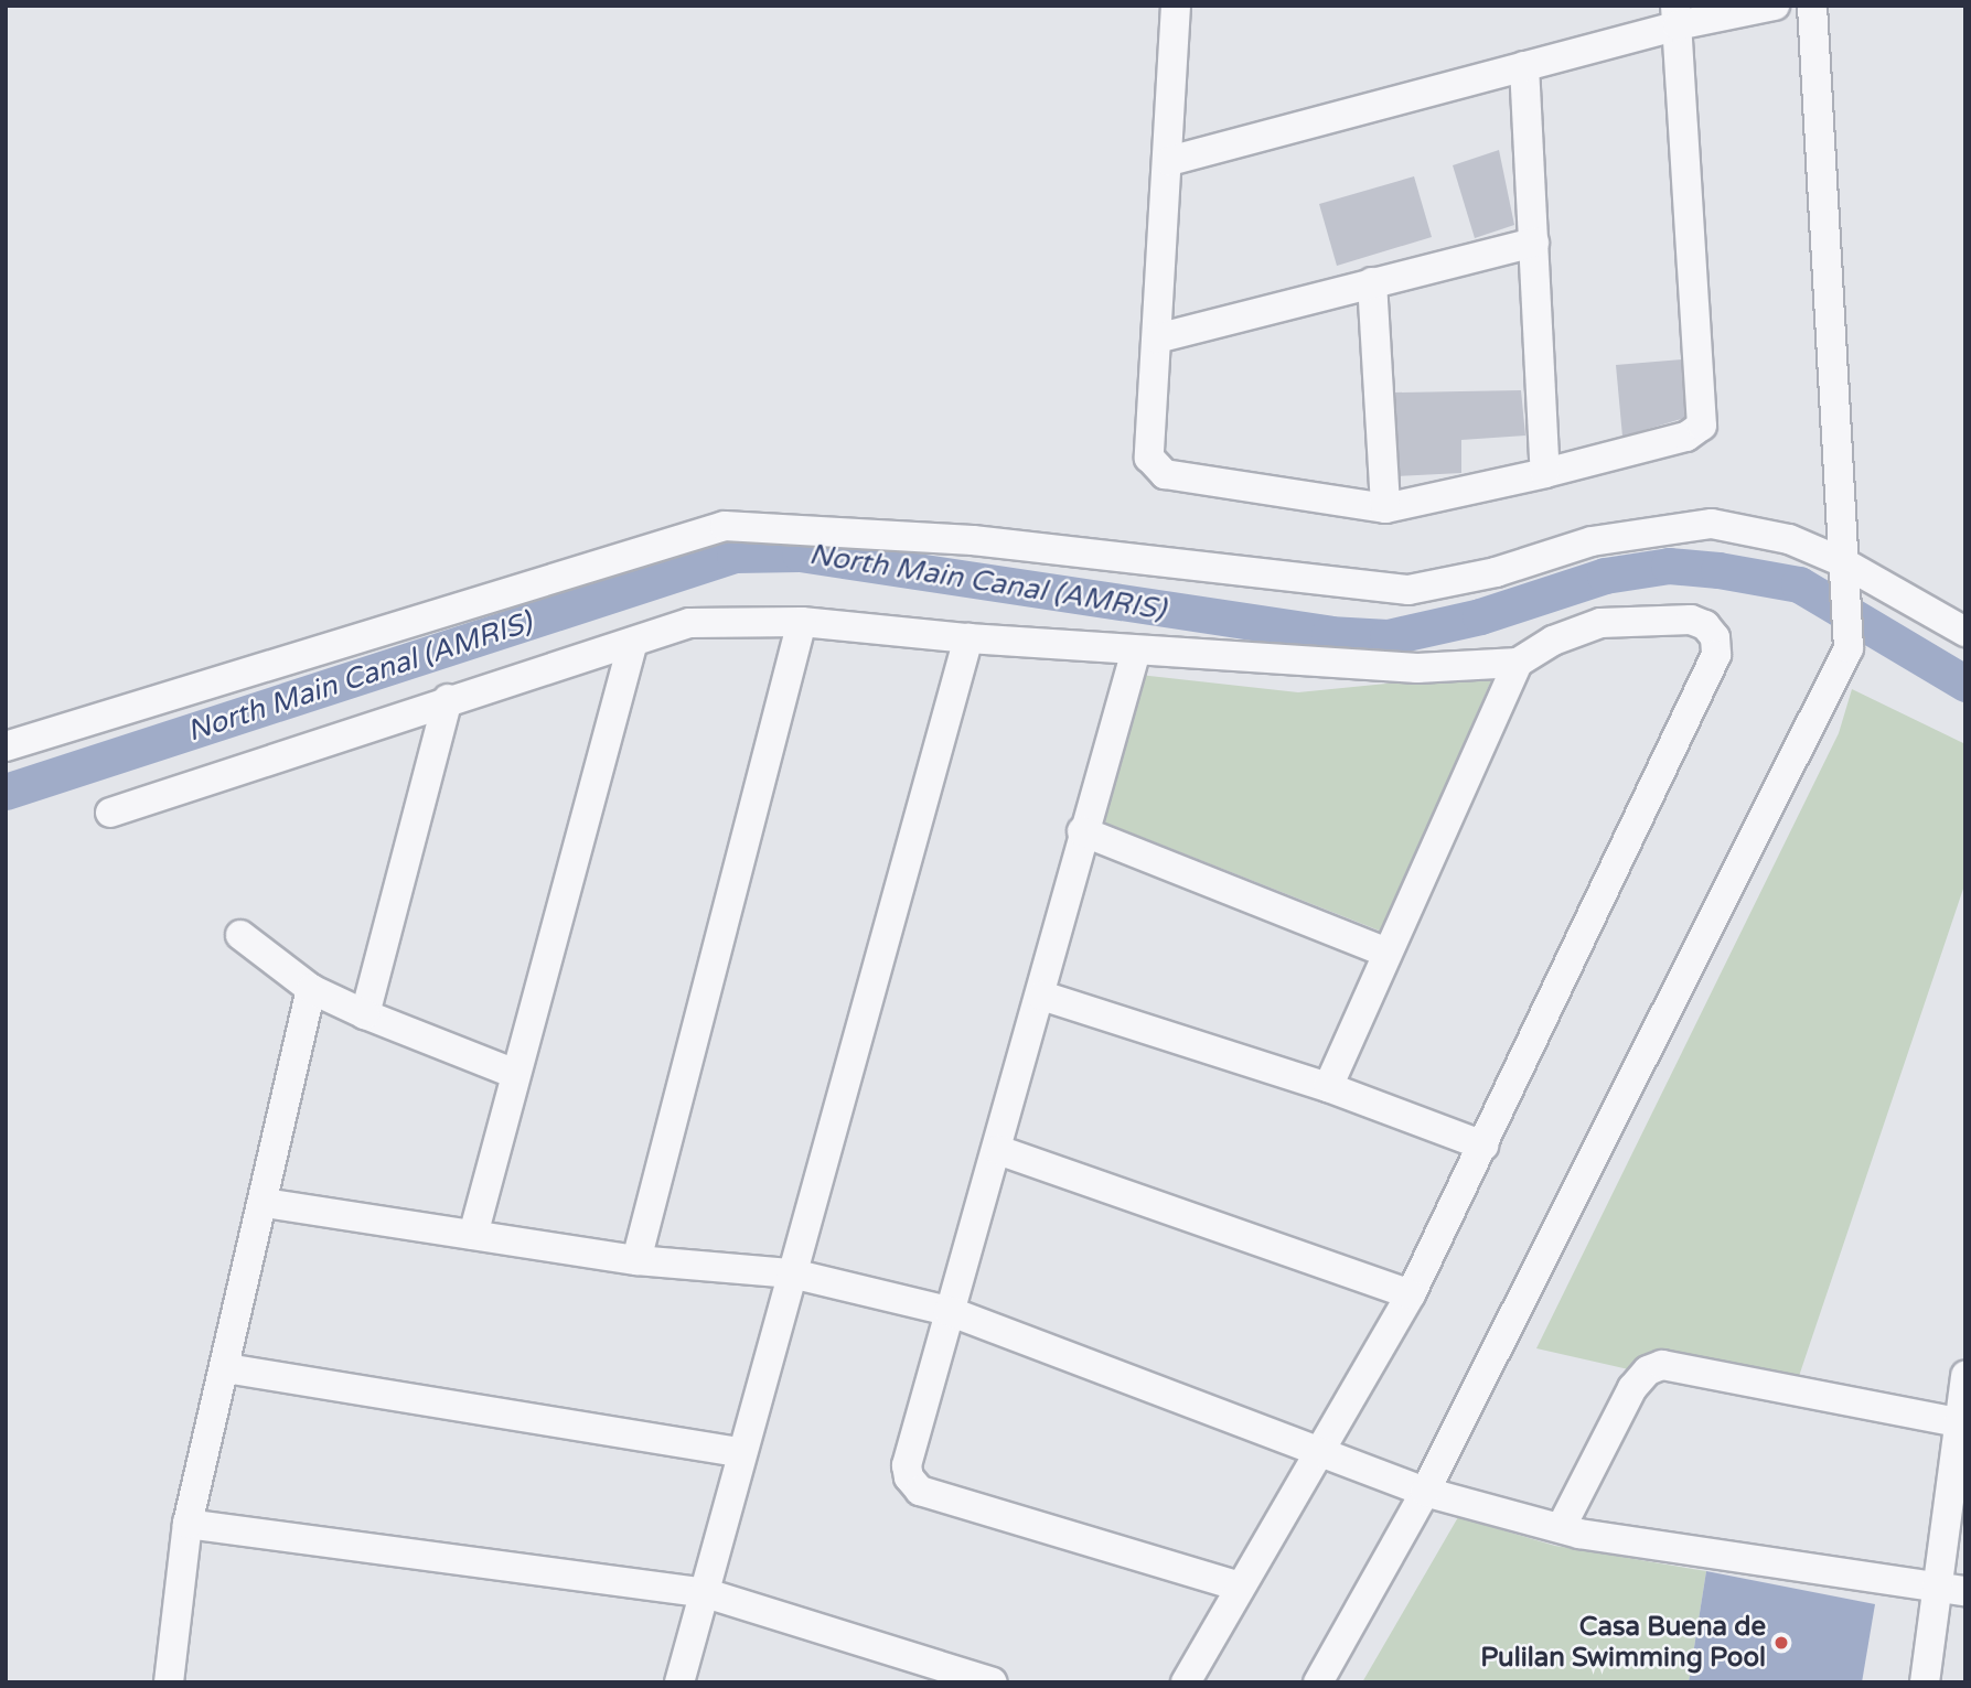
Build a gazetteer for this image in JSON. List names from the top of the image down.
{
  "water": ["North Main Canal (AMRIS)"],
  "places": ["Casa Buena de Pulilan Swimming Pool"]
}
